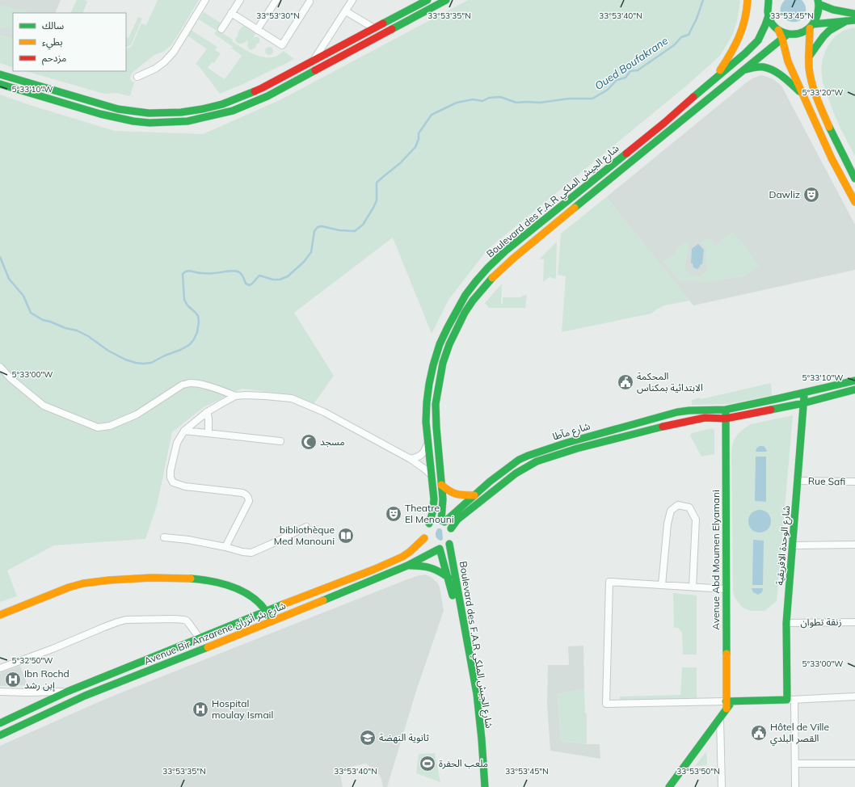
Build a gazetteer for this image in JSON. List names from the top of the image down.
{
  "streets": {
    "main road": [
      "Boulevard des F.A.R شارع الجيش الملكي",
      "شارع مآطا",
      "شارع الوحدة الافريقية",
      "Avenue Abd Moumen Elyamani",
      "Avenue Bir Anzarene شارع بئر أنزران"
    ],
    "street": ["Rue Safi", "زنقة تطوان"]
  },
  "crossings": [
    ["Boulevard des F.A.R شارع الجيش الملكي", "شارع مآطا"],
    ["Boulevard des F.A.R شارع الجيش الملكي", "Avenue Bir Anzarene شارع بئر أنزران"],
    ["شارع مآطا", "شارع الوحدة الافريقية"],
    ["شارع مآطا", "Avenue Abd Moumen Elyamani"],
    ["شارع مآطا", "Avenue Bir Anzarene شارع بئر أنزران"],
    ["Rue Safi", "شارع الوحدة الافريقية"],
    ["شارع الوحدة الافريقية", "زنقة تطوان"]
  ],
  "water": ["Oued Boufakrane"],
  "places": {
    "theatre": ["Dawliz", "Theatre El Menouni"],
    "public building": ["المحكمة الابتدائية بمكناس", "Hôtel de Ville القصر البلدي"],
    "mosque": ["مسجد"],
    "library": ["bibliothèque Med Manouni"],
    "hospital": ["Ibn Rochd إبن رشد", "Hospital moulay Ismail"],
    "school or university": ["ثانوية النهضة"],
    "sports": ["ملعب الحفرة"]
  },
  "legend": ["سالك", "بطيء", "مزدحم"],
  "coordinates": [
    "33°53'30\"N",
    "33°53'35\"N",
    "33°53'40\"N",
    "33°53'45\"N",
    "5°33'10\"W",
    "5°33'20\"W",
    "5°33'00\"W",
    "5°32'50\"W",
    "33°53'50\"N"
  ]
}
